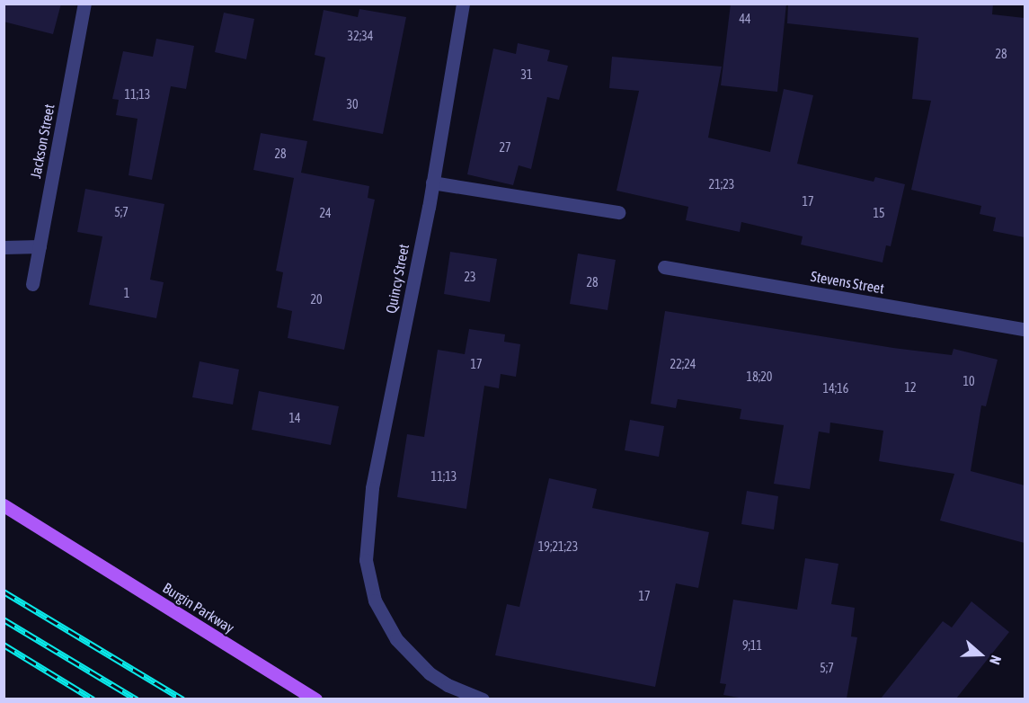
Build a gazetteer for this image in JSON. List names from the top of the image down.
{
  "streets": {
    "main road": ["Burgin Parkway"],
    "street": ["Jackson Street", "Quincy Street", "Stevens Street"]
  },
  "house_numbers": [
    "44",
    "32;34",
    "28",
    "31",
    "11;13",
    "30",
    "27",
    "28",
    "21;23",
    "17",
    "5;7",
    "24",
    "15",
    "23",
    "28",
    "1",
    "20",
    "17",
    "22;24",
    "18;20",
    "10",
    "12",
    "14;16",
    "14",
    "11;13",
    "19;21;23",
    "17",
    "9;11",
    "5;7"
  ],
  "north": "right"
}
